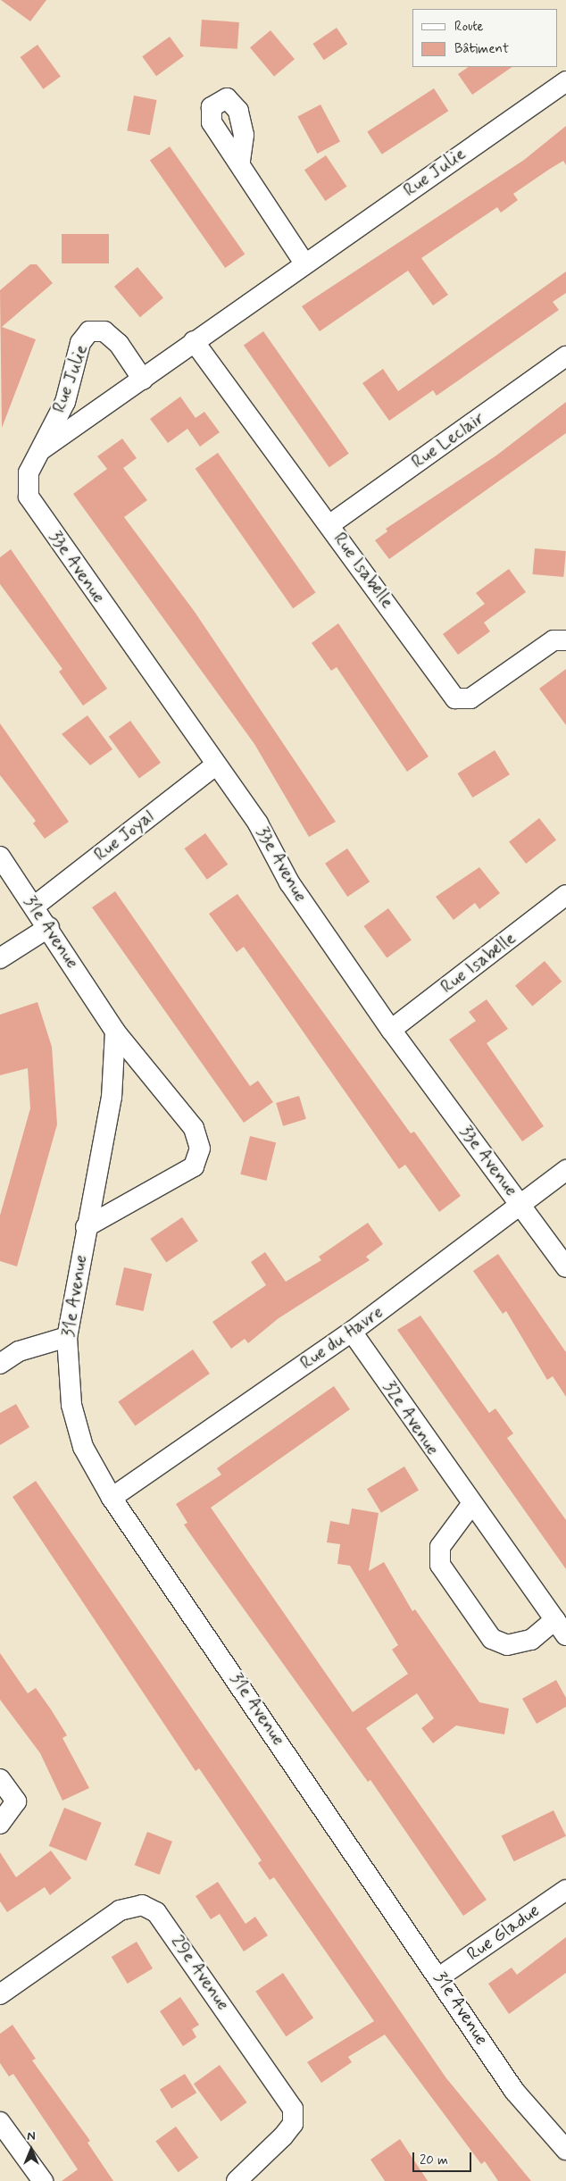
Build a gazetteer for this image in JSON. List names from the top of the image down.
{
  "streets": {
    "street": [
      "Rue Julie",
      "Rue Leclair",
      "33e Avenue",
      "Rue Isabelle",
      "Rue Joyal",
      "31e Avenue",
      "Rue du Havre",
      "32e Avenue",
      "Rue Gladue",
      "29e Avenue"
    ]
  },
  "crossings": [
    ["Rue Julie", "33e Avenue"],
    ["Rue Julie", "Rue Isabelle"],
    ["Rue Leclair", "Rue Isabelle"],
    ["33e Avenue", "Rue Isabelle"],
    ["33e Avenue", "Rue Joyal"],
    ["33e Avenue", "Rue du Havre"],
    ["Rue Joyal", "31e Avenue"],
    ["31e Avenue", "Rue du Havre"],
    ["31e Avenue", "Rue Gladue"],
    ["Rue du Havre", "32e Avenue"]
  ],
  "legend": ["Route", "Bâtiment"],
  "scale_bar": "20 m",
  "north": "top"
}
